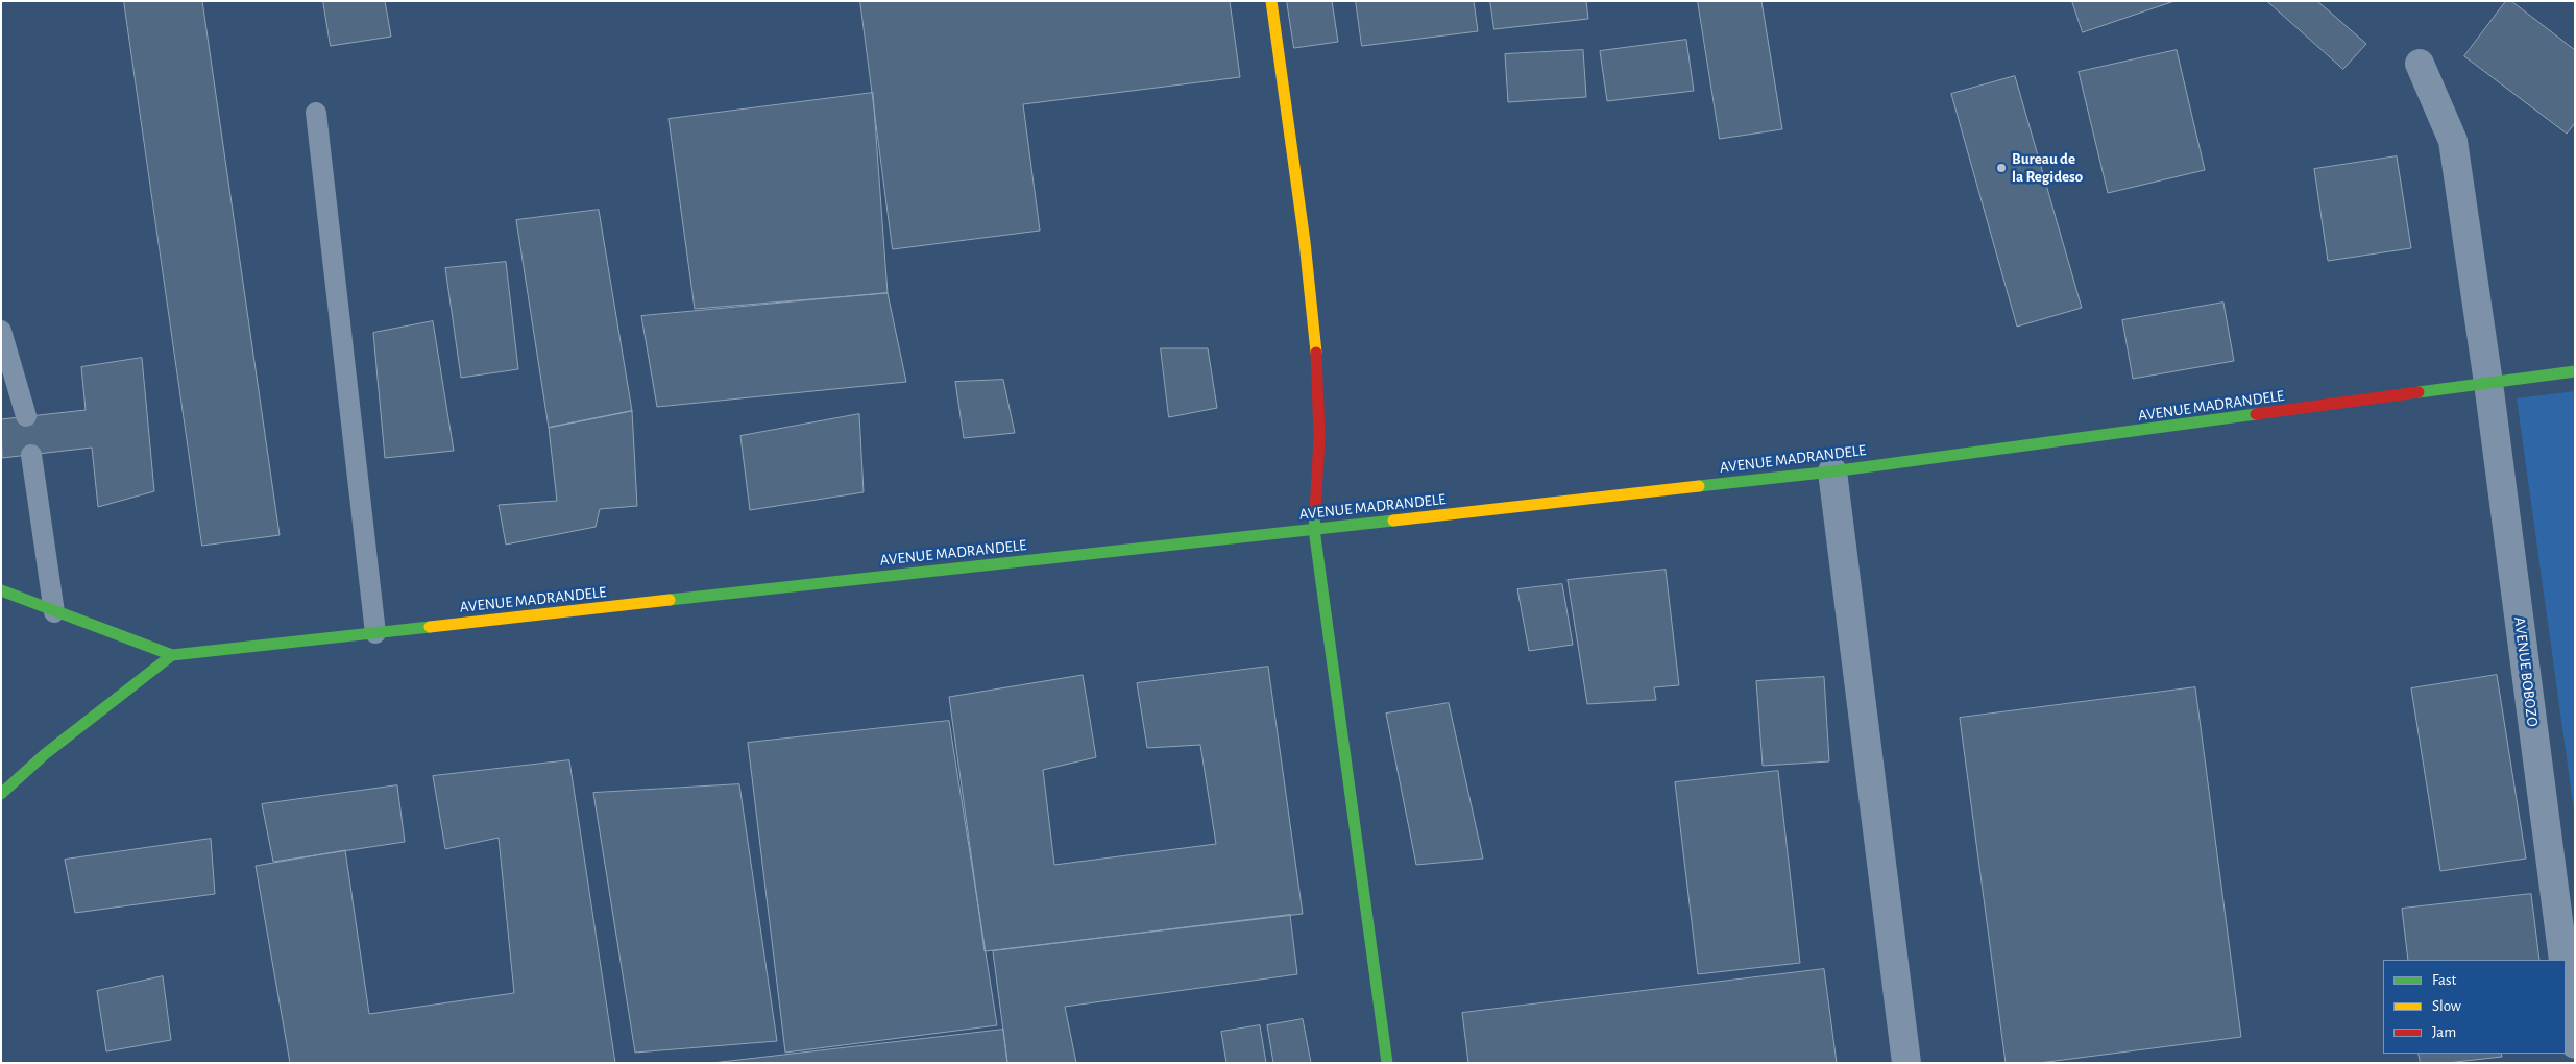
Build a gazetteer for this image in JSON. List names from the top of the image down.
{
  "streets": {
    "street": ["AVENUE MADRANDELE", "AVENUE BOBOZO"]
  },
  "crossings": [
    ["AVENUE MADRANDELE", "AVENUE BOBOZO"]
  ],
  "places": ["Bureau de la Regideso"],
  "legend": ["Fast", "Slow", "Jam"]
}
